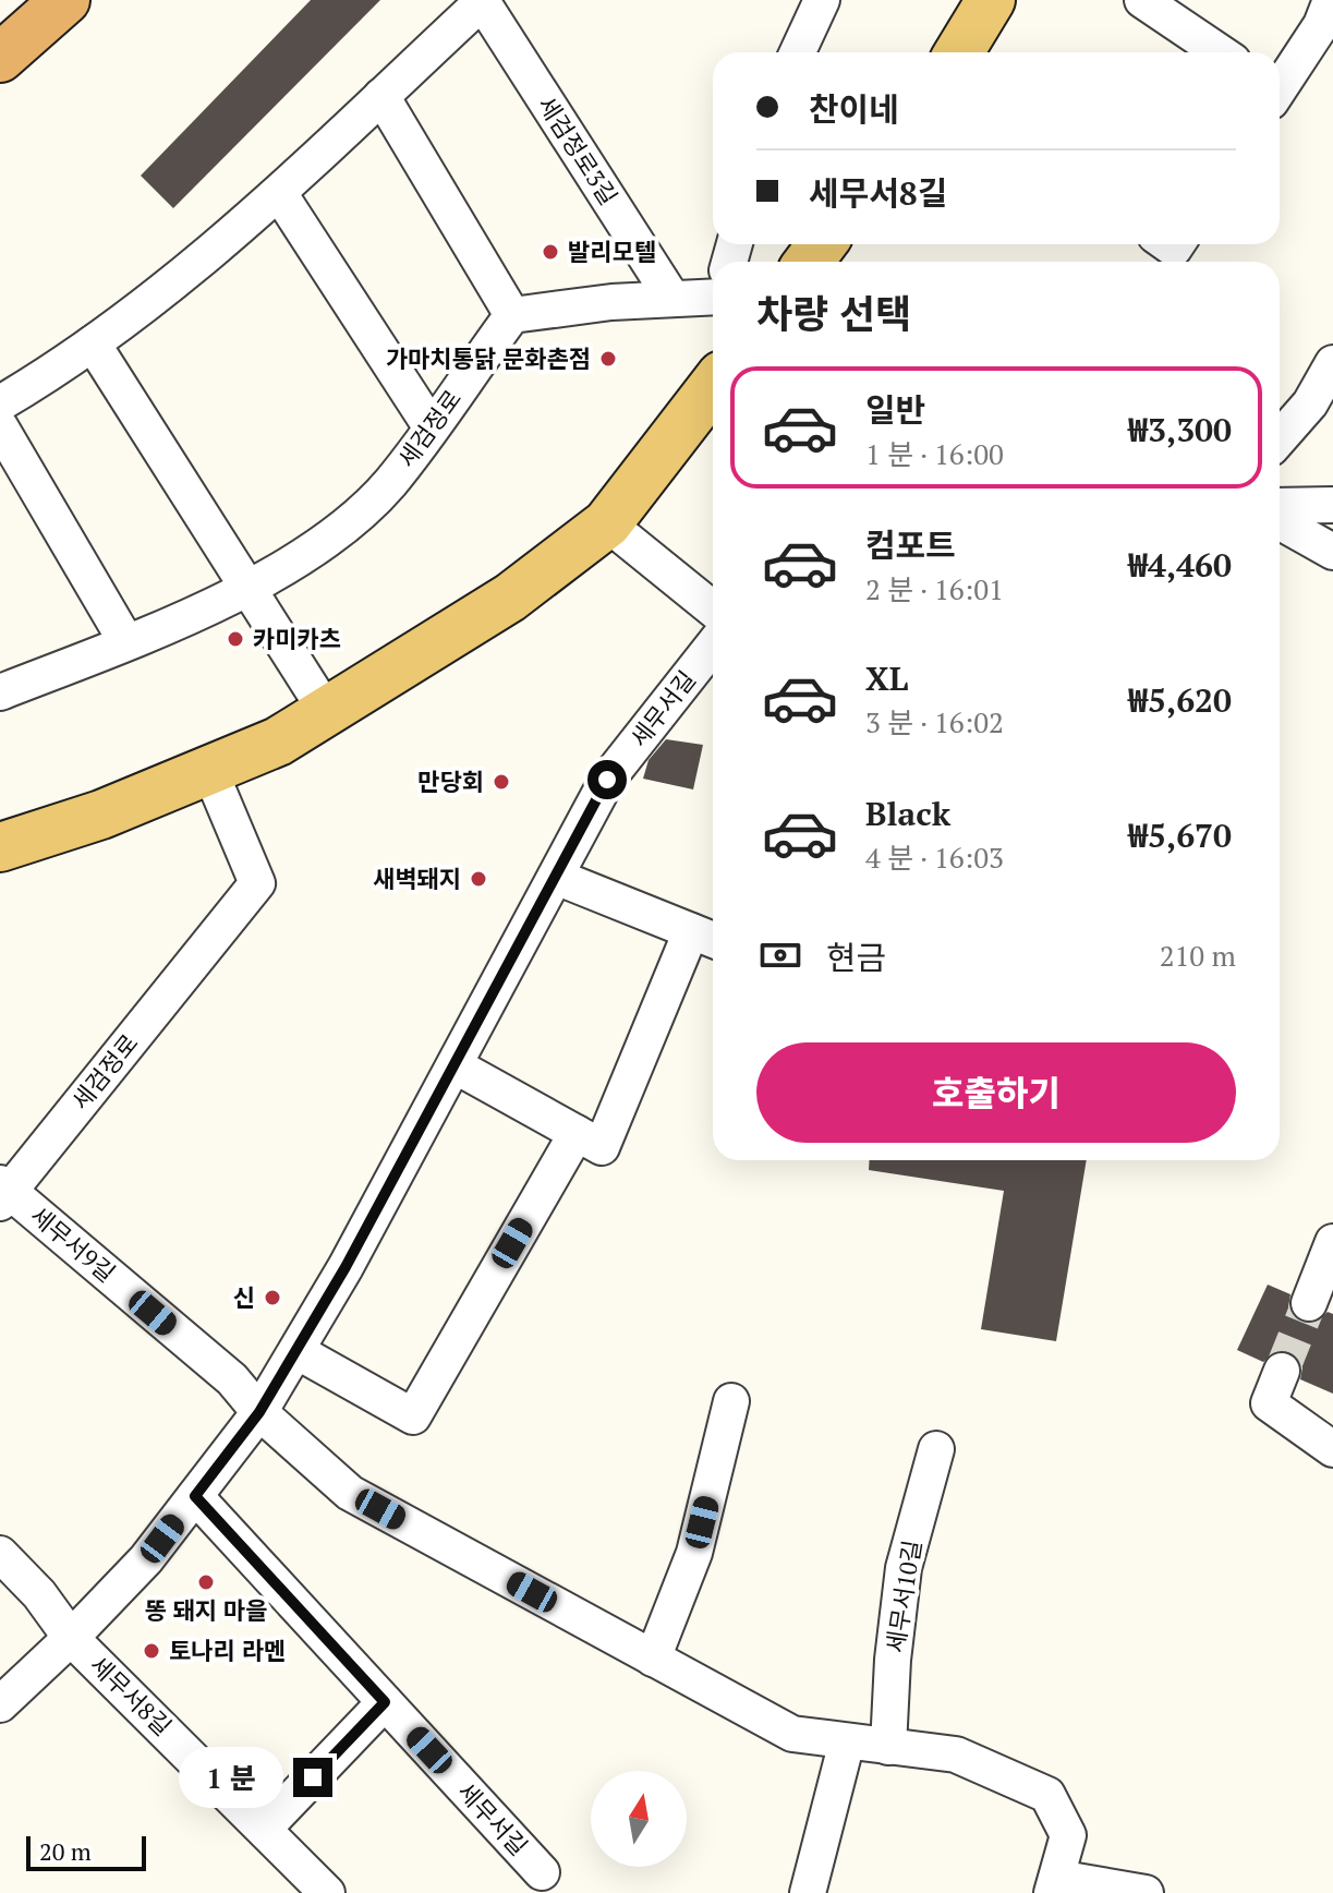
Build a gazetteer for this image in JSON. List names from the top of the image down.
{
  "streets": {
    "street": [
      "세검정로3길",
      "세검정로",
      "세무서길",
      "세무서9길",
      "세무서10길",
      "세무서8길"
    ]
  },
  "crossings": [
    ["세검정로", "세무서9길"],
    ["세무서길", "세무서9길"],
    ["세무서길", "세무서8길"]
  ],
  "places": [
    "발리모텔",
    "가마치통닭 문화촌점",
    "카미카츠",
    "만당회",
    "새벽돼지",
    "신",
    "똥 돼지 마을",
    "토나리 라멘"
  ],
  "scale_bar": "20 m",
  "north": "top",
  "page": {
    "banner": ["찬이네", "세무서8길"],
    "heading": "차량 선택",
    "list": [
      {
        "name": "일반",
        "note": "1 분 · 16:00",
        "value": "₩3,300"
      },
      {
        "name": "컴포트",
        "note": "2 분 · 16:01",
        "value": "₩4,460"
      },
      {
        "name": "XL",
        "note": "3 분 · 16:02",
        "value": "₩5,620"
      },
      {
        "name": "Black",
        "note": "4 분 · 16:03",
        "value": "₩5,670"
      }
    ],
    "pay": ["현금", "210 m"],
    "buttons": "호출하기",
    "bubble": "1 분",
    "scale": "20 m"
  }
}
